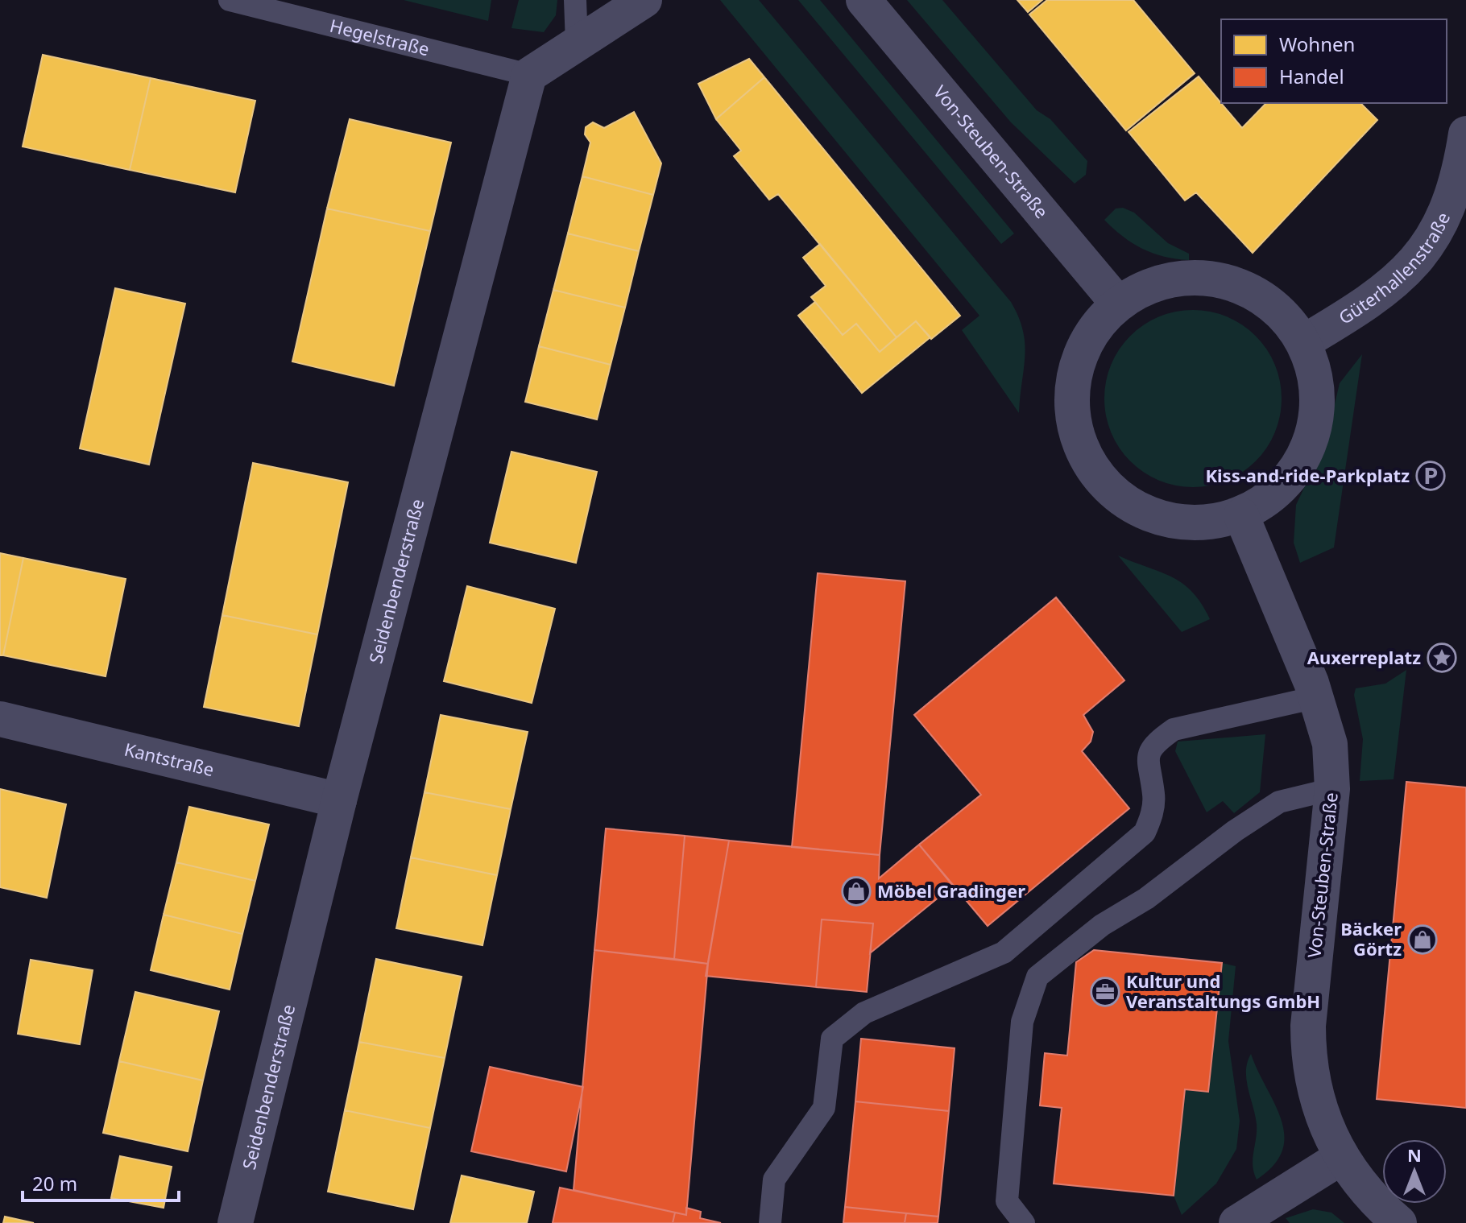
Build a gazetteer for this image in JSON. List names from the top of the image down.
{
  "streets": {
    "street": [
      "Von-Steuben-Straße",
      "Güterhallenstraße",
      "Seidenbenderstraße",
      "Kantstraße"
    ],
    "lane": ["Hegelstraße"]
  },
  "crossings": [
    ["Hegelstraße", "Seidenbenderstraße"],
    ["Seidenbenderstraße", "Kantstraße"]
  ],
  "places": {
    "parking": ["Kiss-and-ride-Parkplatz"],
    "place": ["Auxerreplatz"],
    "shop": ["Möbel Gradinger", "Bäcker Görtz"],
    "office": ["Kultur und Veranstaltungs GmbH"]
  },
  "legend": ["Wohnen", "Handel"],
  "scale_bar": "20 m",
  "north": "top"
}
